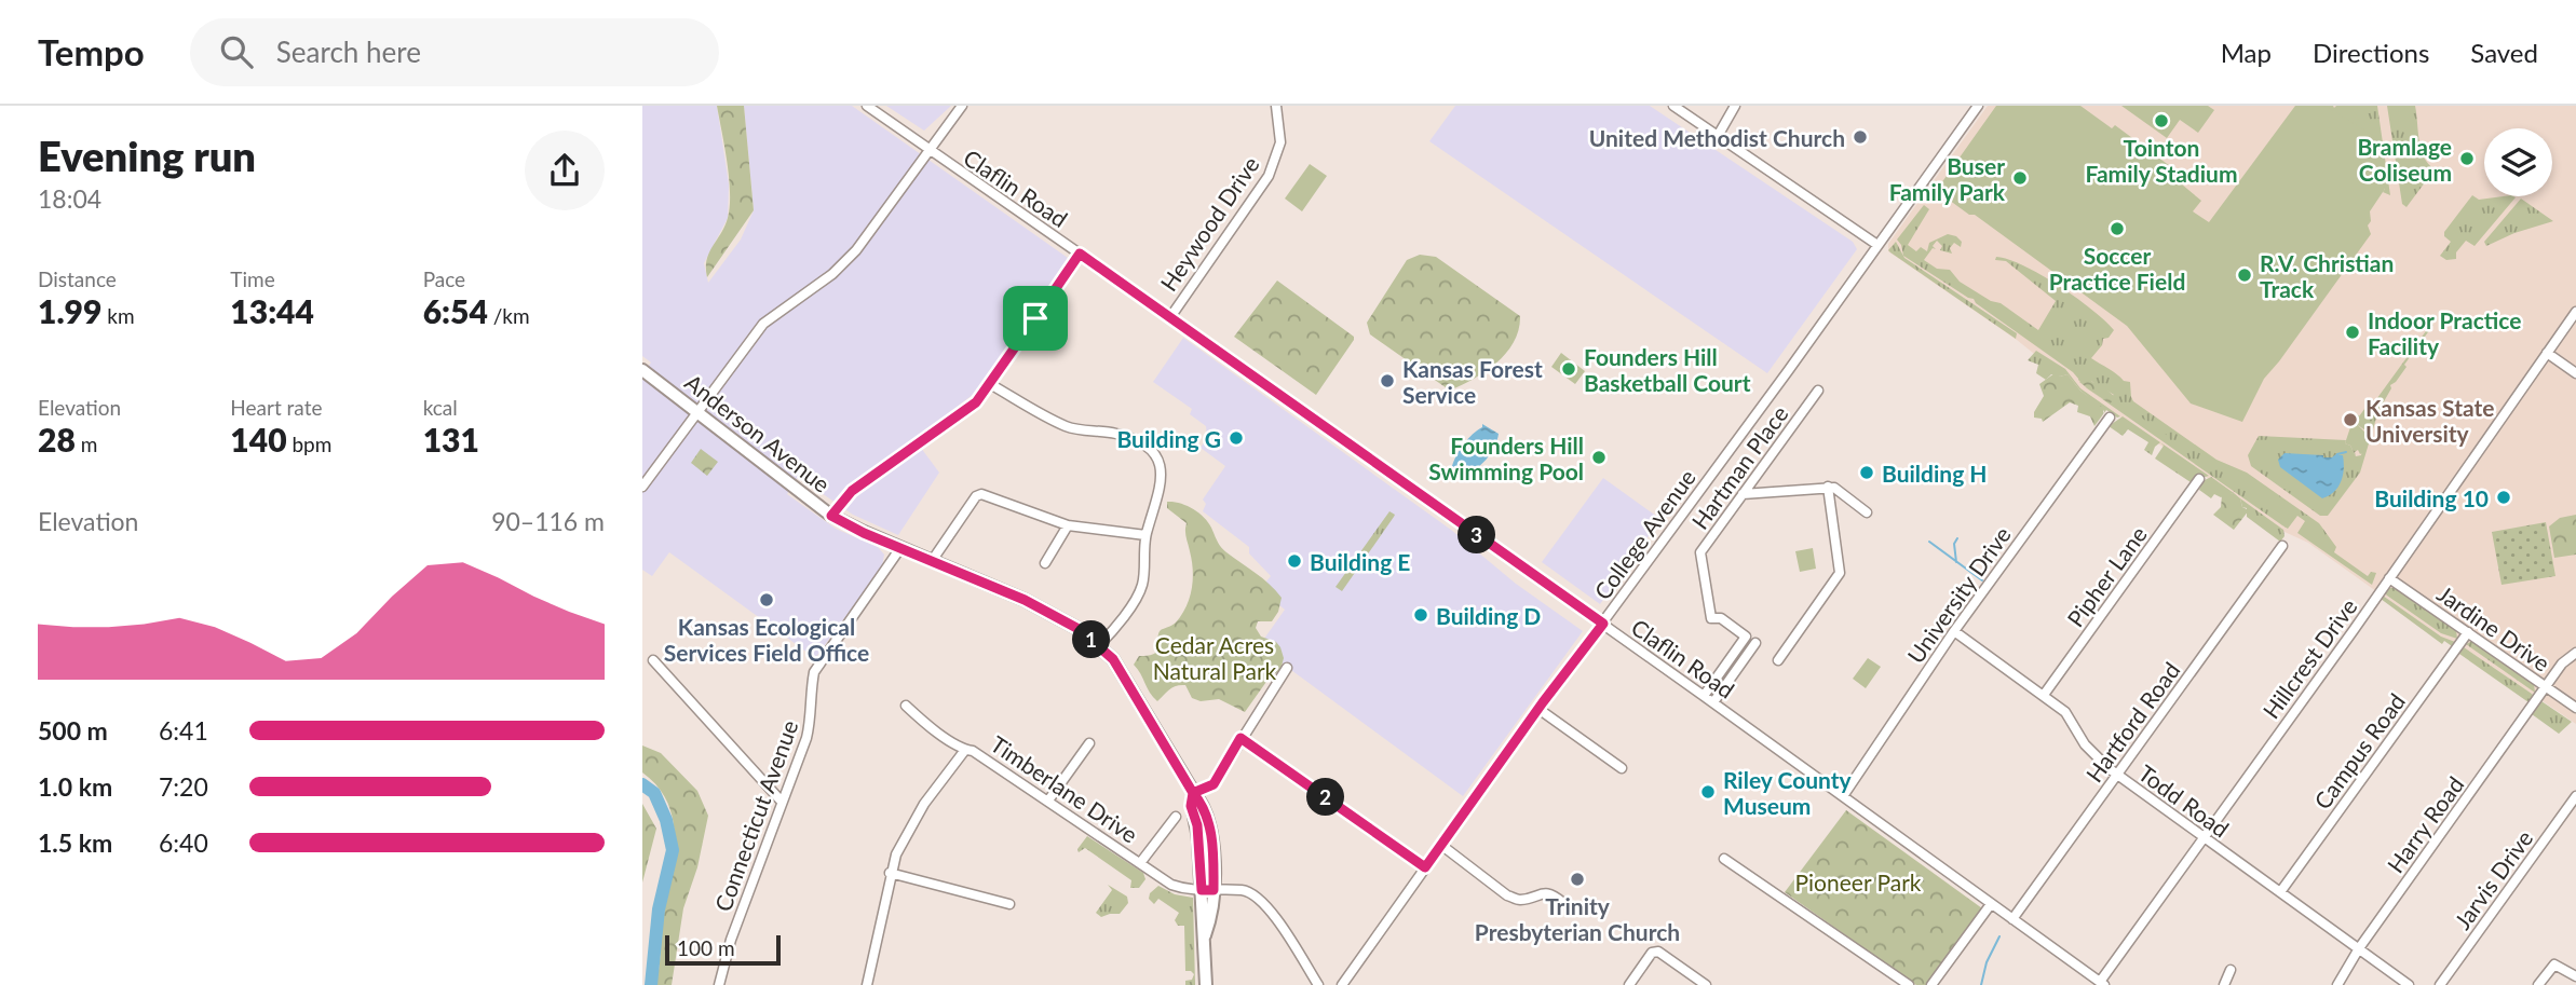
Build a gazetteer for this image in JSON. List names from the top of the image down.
{
  "streets": {
    "main road": ["Anderson Avenue"],
    "street": [
      "Claflin Road",
      "Heywood Drive",
      "Hartman Place",
      "College Avenue",
      "Pipher Lane",
      "University Drive",
      "Jardine Drive",
      "Hillcrest Drive",
      "Hartford Road",
      "Campus Road",
      "Timberlane Drive",
      "Todd Road",
      "Connecticut Avenue",
      "Harry Road",
      "Jarvis Drive"
    ]
  },
  "crossings": [
    ["Claflin Road", "Heywood Drive"],
    ["Claflin Road", "Hartman Place"],
    ["Claflin Road", "College Avenue"],
    ["Claflin Road", "University Drive"],
    ["Claflin Road", "Hillcrest Drive"],
    ["Claflin Road", "Hartford Road"],
    ["Anderson Avenue", "Timberlane Drive"],
    ["Anderson Avenue", "Connecticut Avenue"],
    ["Pipher Lane", "Todd Road"],
    ["University Drive", "Todd Road"],
    ["Jardine Drive", "Hillcrest Drive"],
    ["Jardine Drive", "Campus Road"],
    ["Jardine Drive", "Harry Road"],
    ["Hillcrest Drive", "Todd Road"],
    ["Hartford Road", "Todd Road"],
    ["Campus Road", "Todd Road"],
    ["Todd Road", "Harry Road"]
  ],
  "parks": ["Cedar Acres Natural Park", "Pioneer Park"],
  "places": [
    "Tointon Family Stadium",
    "United Methodist Church",
    "Bramlage Coliseum",
    "Buser Family Park",
    "Soccer Practice Field",
    "R.V. Christian Track",
    "Indoor Practice Facility",
    "Founders Hill Basketball Court",
    "Kansas Forest Service",
    "Kansas State University",
    "Building G",
    "Founders Hill Swimming Pool",
    "Building H",
    "Building 10",
    "Building E",
    "Kansas Ecological Services Field Office",
    "Building D",
    "Riley County Museum",
    "Trinity Presbyterian Church"
  ],
  "scale_bar": "100 m",
  "page": {
    "header": "Tempo",
    "search": "Search here",
    "nav": ["Map", "Directions", "Saved"],
    "heading": ["Evening run", "18:04"],
    "stats": [
      ["Distance", "1.99 km"],
      ["Time", "13:44"],
      ["Pace", "6:54 /km"],
      ["Elevation", "28 m"],
      ["Heart rate", "140 bpm"],
      ["kcal", "131"]
    ],
    "chart": ["Elevation", "90–116 m"],
    "pins": ["3", "1", "2"],
    "list": [
      {
        "name": "500 m",
        "note": "6:41"
      },
      {
        "name": "1.0 km",
        "note": "7:20"
      },
      {
        "name": "1.5 km",
        "note": "6:40"
      }
    ],
    "scale": "100 m"
  }
}
